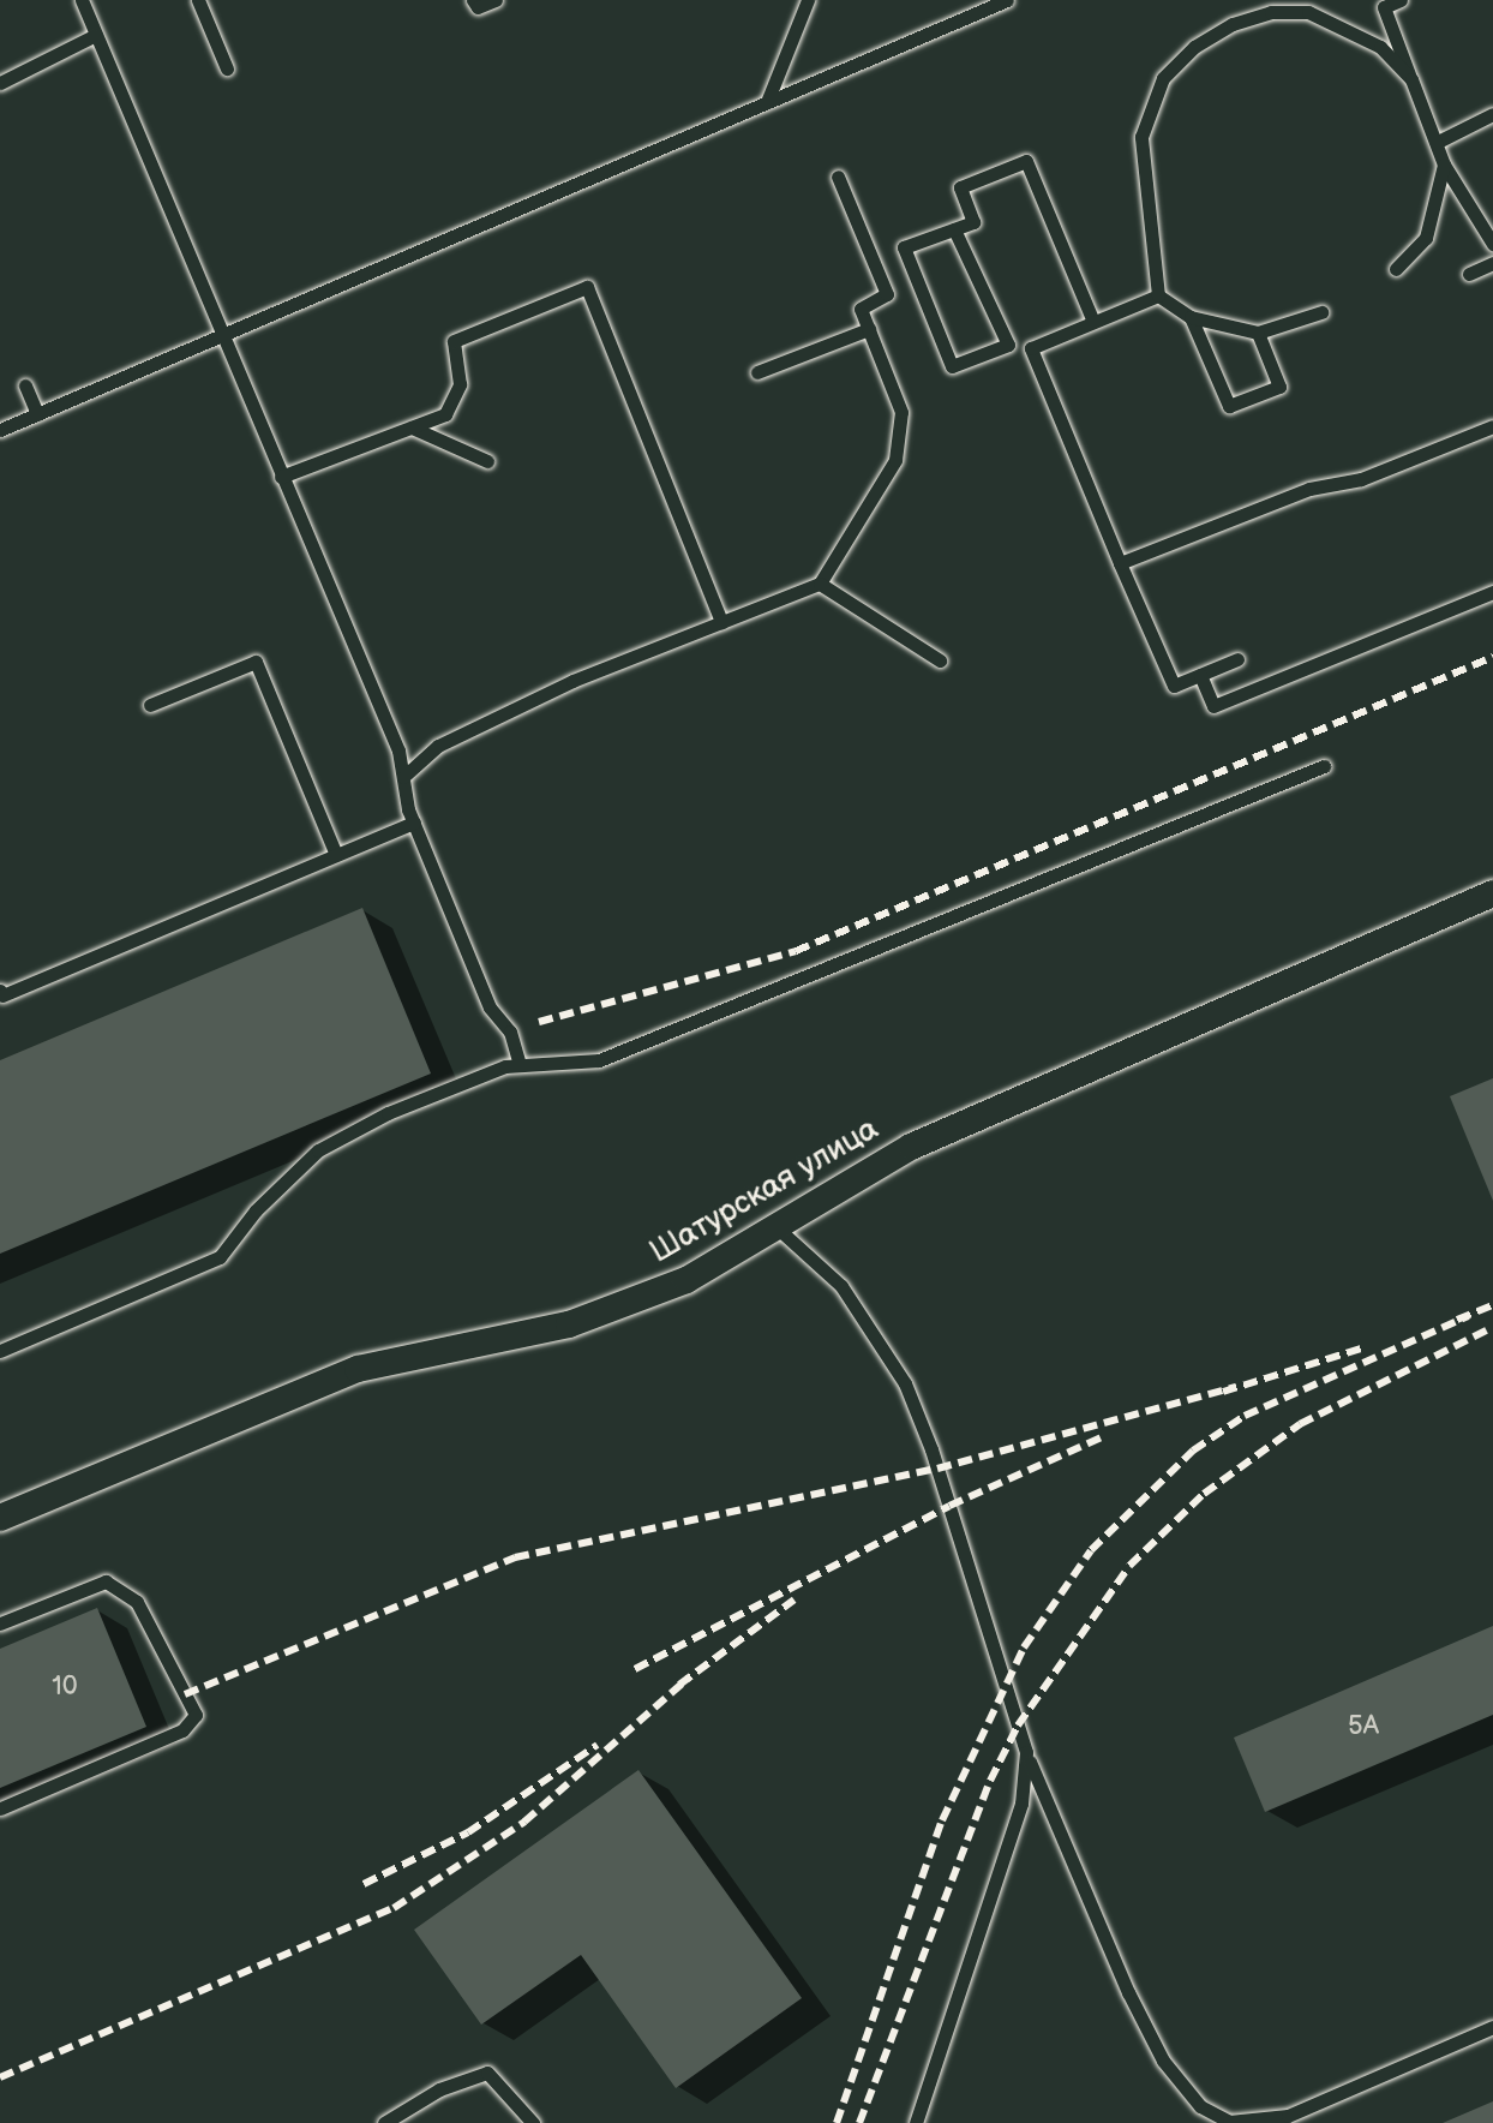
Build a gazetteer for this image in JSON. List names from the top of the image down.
{
  "streets": {
    "street": ["Шатурская улица"]
  },
  "house_numbers": ["10", "5А"]
}
